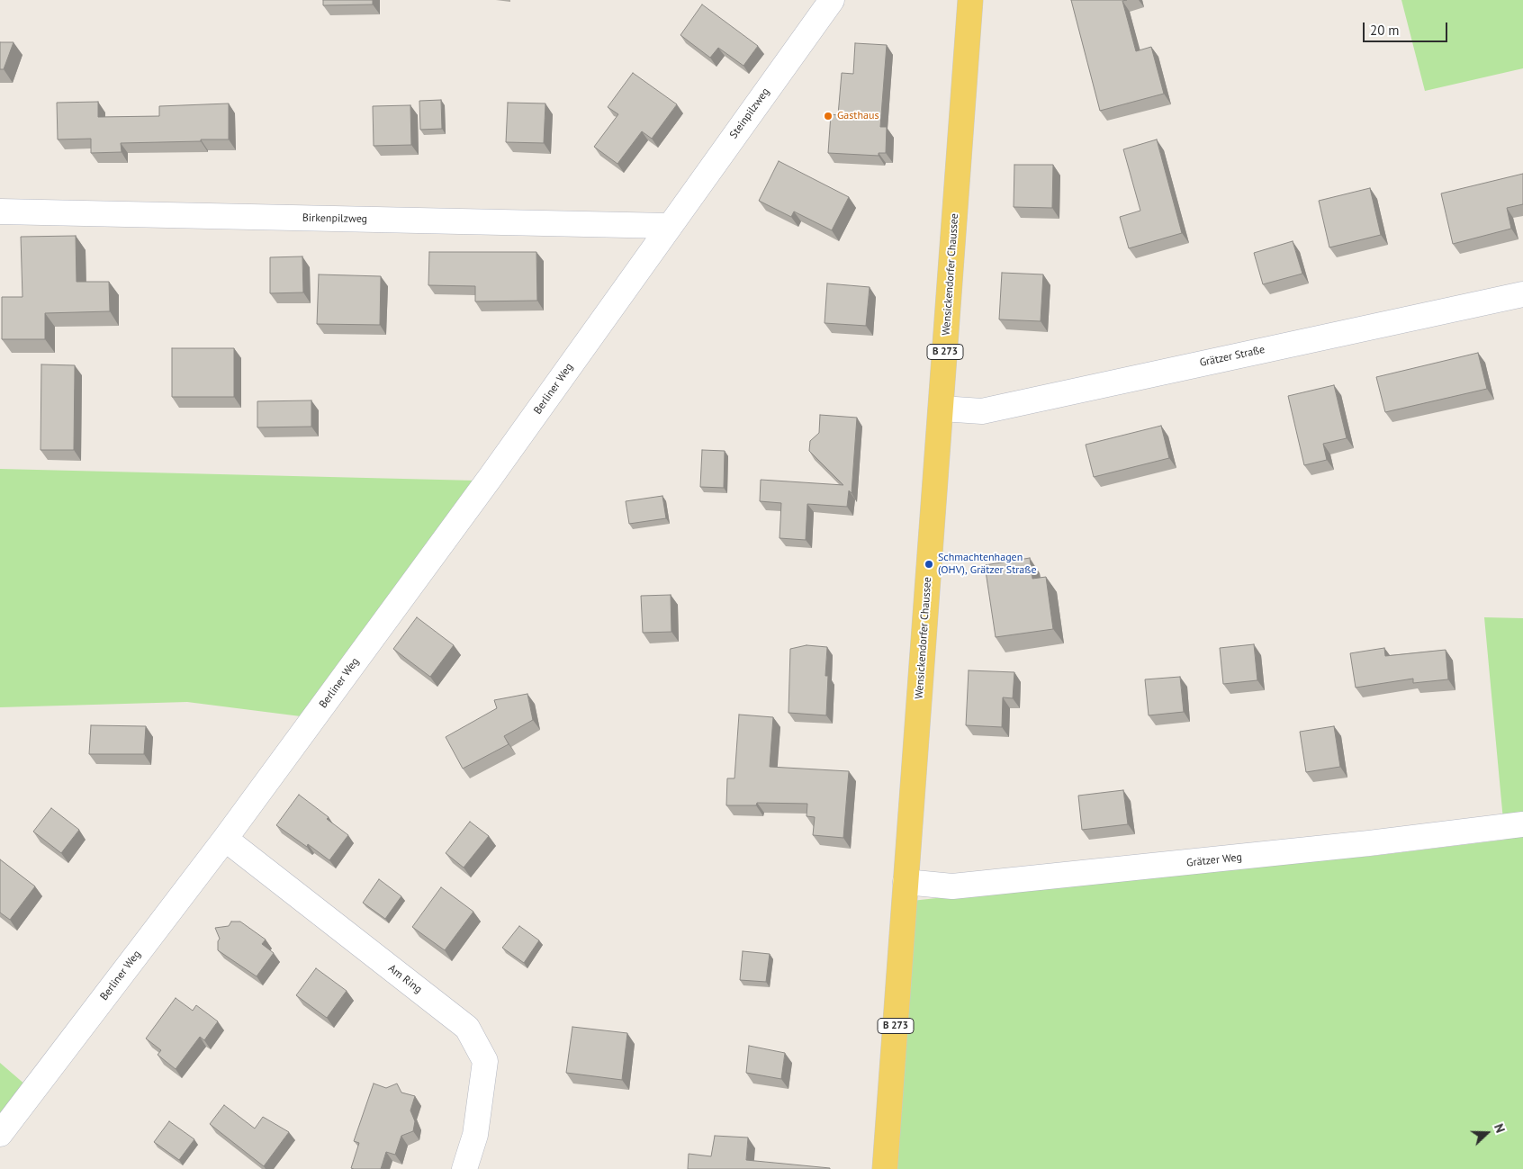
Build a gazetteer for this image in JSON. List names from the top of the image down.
{
  "streets": {
    "main road": ["Wensickendorfer Chaussee", "B 273"],
    "street": [
      "Steinpilzweg",
      "Birkenpilzweg",
      "Grätzer Straße",
      "Berliner Weg",
      "Grätzer Weg",
      "Am Ring"
    ]
  },
  "crossings": [
    ["Steinpilzweg", "Birkenpilzweg"],
    ["Steinpilzweg", "Berliner Weg"],
    ["Birkenpilzweg", "Berliner Weg"],
    ["Wensickendorfer Chaussee", "Grätzer Straße"],
    ["Wensickendorfer Chaussee", "Grätzer Weg"],
    ["Berliner Weg", "Am Ring"]
  ],
  "places": ["Gasthaus", "Schmachtenhagen (OHV), Grätzer Straße"],
  "scale_bar": "20 m",
  "north": "right"
}
